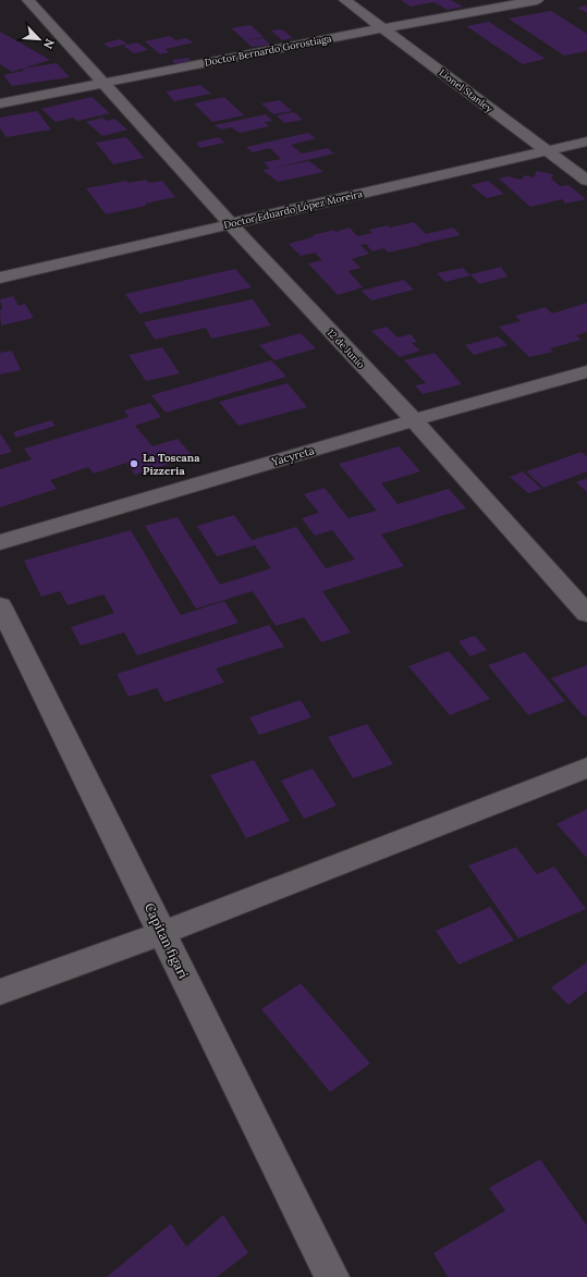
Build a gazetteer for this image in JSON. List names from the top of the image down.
{
  "streets": {
    "street": [
      "Doctor Bernardo Gorostiaga",
      "Lionel Stanley",
      "Doctor Eduardo López Moreira",
      "12 de Junio",
      "Yacyreta",
      "Capitan figari"
    ]
  },
  "crossings": [
    ["Doctor Bernardo Gorostiaga", "Lionel Stanley"],
    ["Doctor Bernardo Gorostiaga", "12 de Junio"],
    ["Lionel Stanley", "Doctor Eduardo López Moreira"],
    ["Doctor Eduardo López Moreira", "12 de Junio"],
    ["12 de Junio", "Yacyreta"]
  ],
  "places": ["La Toscana Pizzeria"],
  "north": "bottom right"
}
